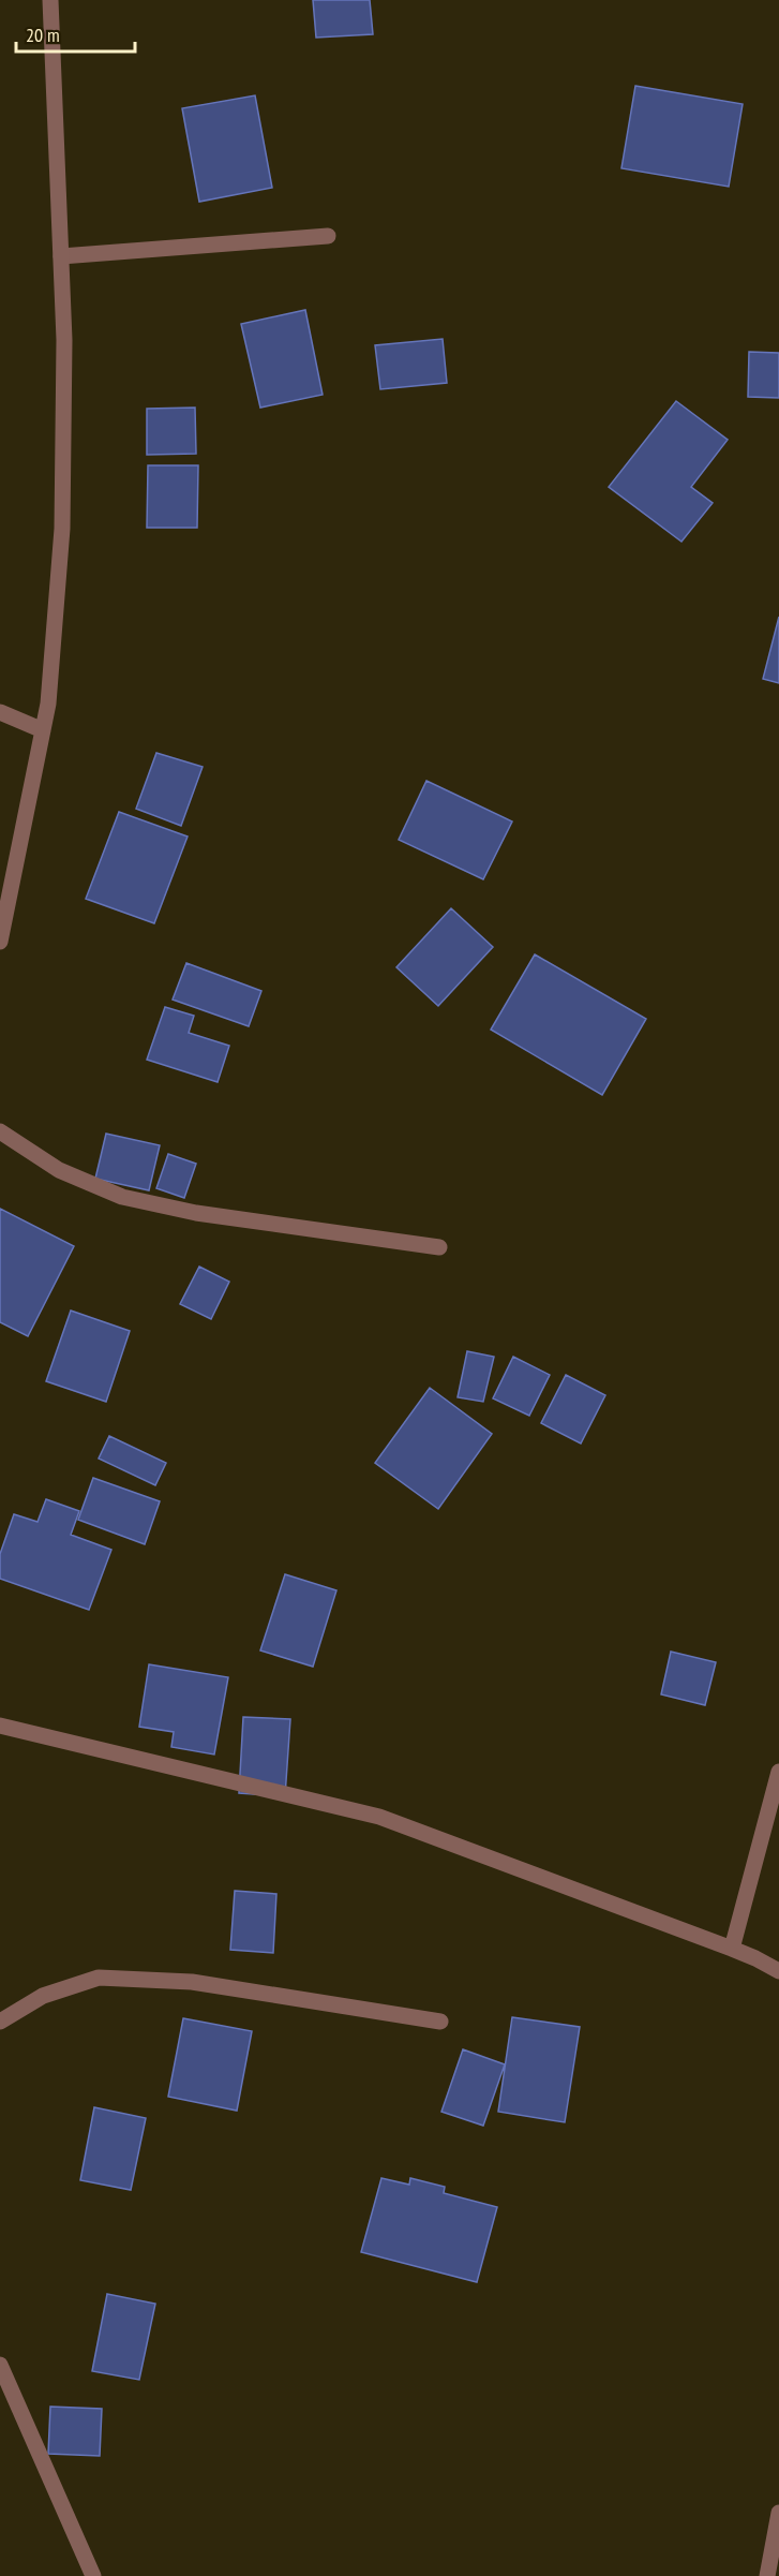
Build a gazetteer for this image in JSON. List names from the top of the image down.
{
  "scale_bar": "20 m"
}
